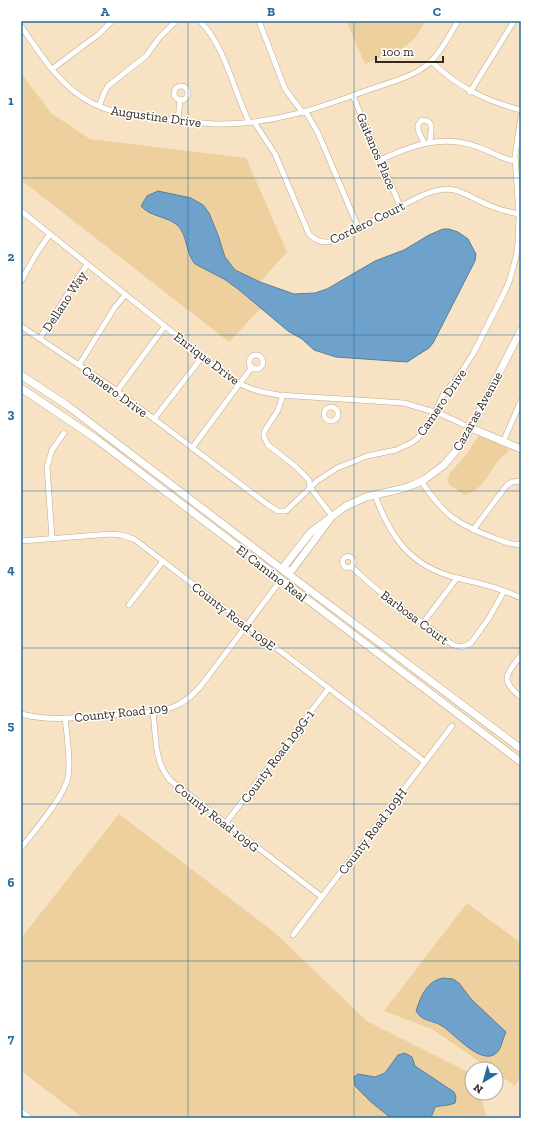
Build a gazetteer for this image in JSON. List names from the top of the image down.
{
  "streets": {
    "main road": ["Enrique Drive", "Cazaras Avenue", "El Camino Real"],
    "street": [
      "Augustine Drive",
      "Gaitanos Place",
      "Cordero Court",
      "Dellano Way",
      "Camero Drive",
      "County Road 109E",
      "Barbosa Court",
      "County Road 109",
      "County Road 109G-1",
      "County Road 109G",
      "County Road 109H"
    ]
  },
  "crossings": [
    ["Augustine Drive", "Gaitanos Place"],
    ["Augustine Drive", "Cordero Court"],
    ["Gaitanos Place", "Cordero Court"],
    ["Cordero Court", "Camero Drive"],
    ["Dellano Way", "Enrique Drive"],
    ["Dellano Way", "Camero Drive"],
    ["Enrique Drive", "Camero Drive"],
    ["Enrique Drive", "Cazaras Avenue"],
    ["Cazaras Avenue", "El Camino Real"],
    ["Cazaras Avenue", "County Road 109"],
    ["El Camino Real", "County Road 109"],
    ["County Road 109E", "County Road 109"],
    ["County Road 109E", "County Road 109G-1"],
    ["County Road 109E", "County Road 109H"],
    ["County Road 109", "County Road 109G"],
    ["County Road 109G-1", "County Road 109G"],
    ["County Road 109G", "County Road 109H"]
  ],
  "scale_bar": "100 m",
  "north": "bottom left",
  "grid": {
    "columns": ["A", "B", "C"],
    "rows": [
      "1",
      "2",
      "3",
      "4",
      "5",
      "6",
      "7"
    ]
  }
}
